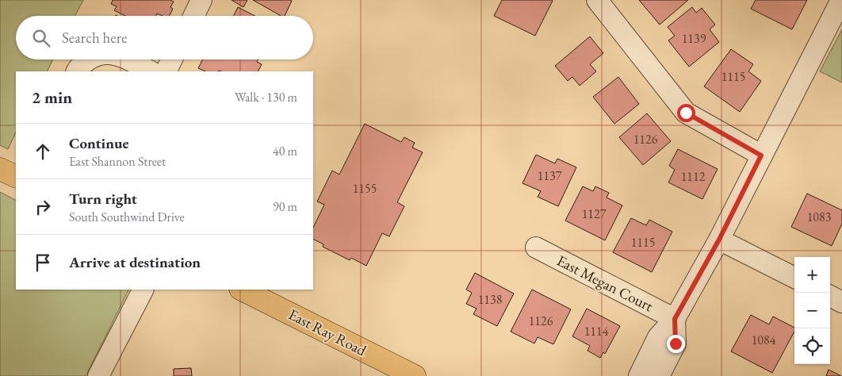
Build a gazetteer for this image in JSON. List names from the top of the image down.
{
  "streets": {
    "main road": ["East Ray Road"],
    "street": ["East Megan Court"]
  },
  "house_numbers": [
    "1139",
    "1115",
    "1126",
    "1137",
    "1112",
    "1155",
    "1127",
    "1083",
    "1115",
    "1138",
    "1126",
    "1114",
    "1084"
  ],
  "page": {
    "search": "Search here",
    "heading": ["2 min", "Walk · 130 m"],
    "list": [
      ["Continue", "East Shannon Street", "40 m"],
      ["Turn right", "South Southwind Drive", "90 m"],
      "Arrive at destination"
    ],
    "map_buttons": ["+", "−"]
  }
}
